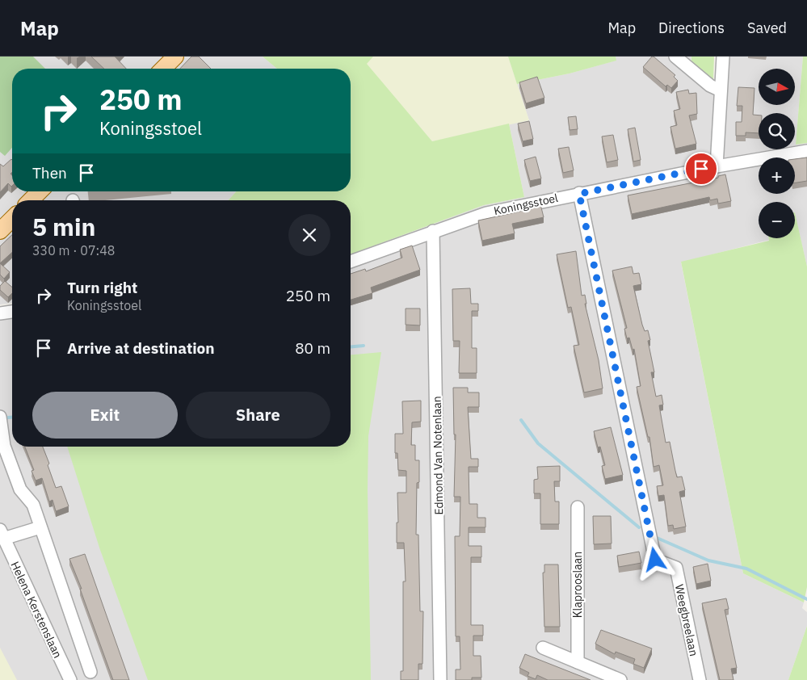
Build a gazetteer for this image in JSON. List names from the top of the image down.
{
  "streets": {
    "street": [
      "Koningsstoel",
      "Edmond Van Notenlaan",
      "Klaprooslaan",
      "Helena Kerstenslaan",
      "Weegbreelaan"
    ]
  },
  "crossings": [
    ["Koningsstoel", "Edmond Van Notenlaan"],
    ["Koningsstoel", "Weegbreelaan"]
  ],
  "north": "right",
  "page": {
    "header": "Map",
    "nav": ["Map", "Directions", "Saved"],
    "map_buttons": ["+", "−"],
    "turn": ["250 m", "Koningsstoel"],
    "then": "Then",
    "heading": ["5 min", "330 m · 07:48"],
    "list": [
      {
        "name": "Turn right",
        "note": "Koningsstoel",
        "value": "250 m"
      },
      {
        "name": "Arrive at destination",
        "value": "80 m"
      }
    ],
    "buttons": ["Exit", "Share"]
  }
}
